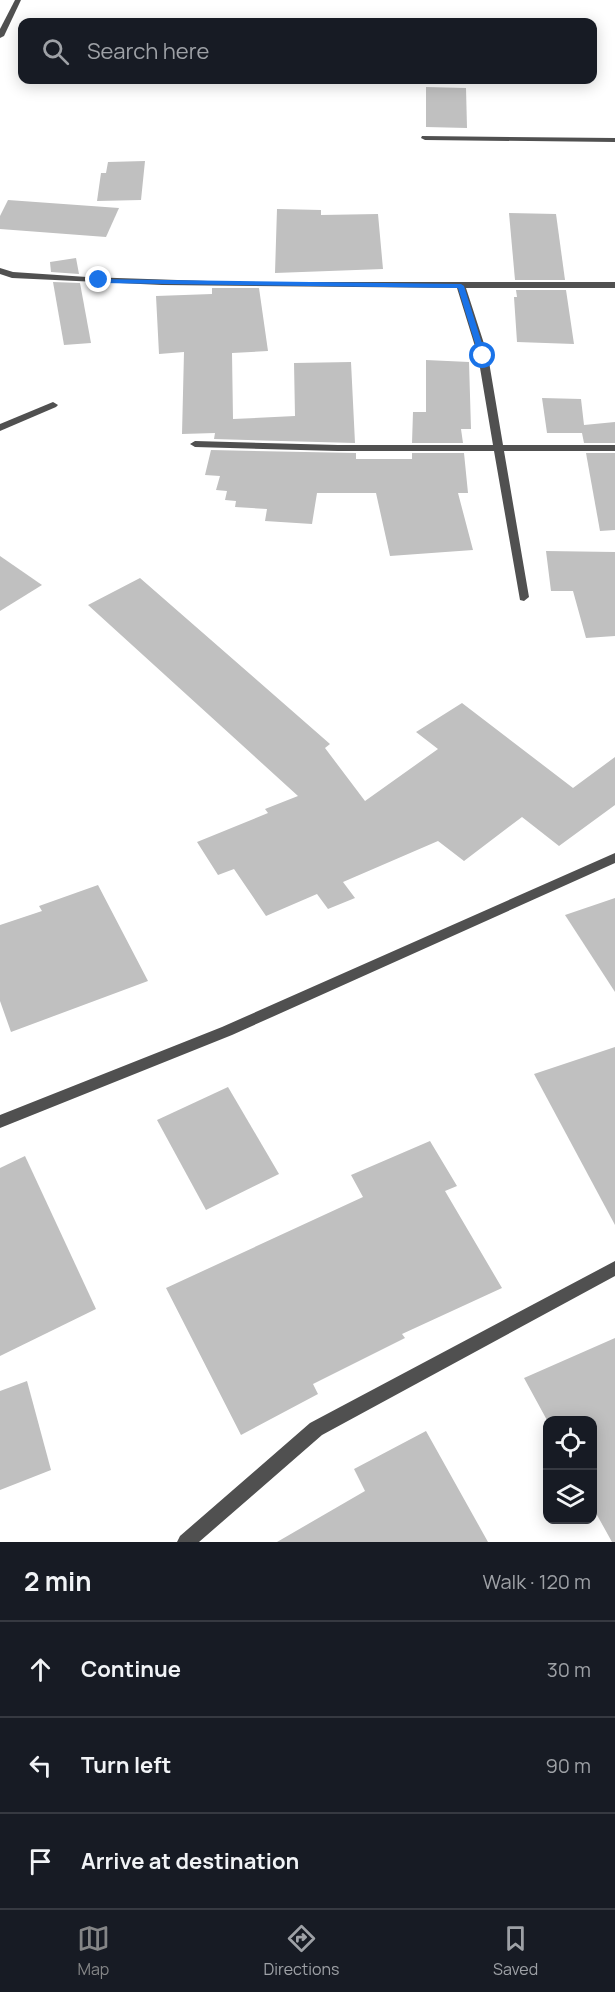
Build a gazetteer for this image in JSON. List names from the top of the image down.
{
  "page": {
    "search": "Search here",
    "heading": ["2 min", "Walk · 120 m"],
    "list": [
      ["Continue", "30 m"],
      ["Turn left", "90 m"],
      "Arrive at destination"
    ],
    "nav": ["Map", "Directions", "Saved"]
  }
}
